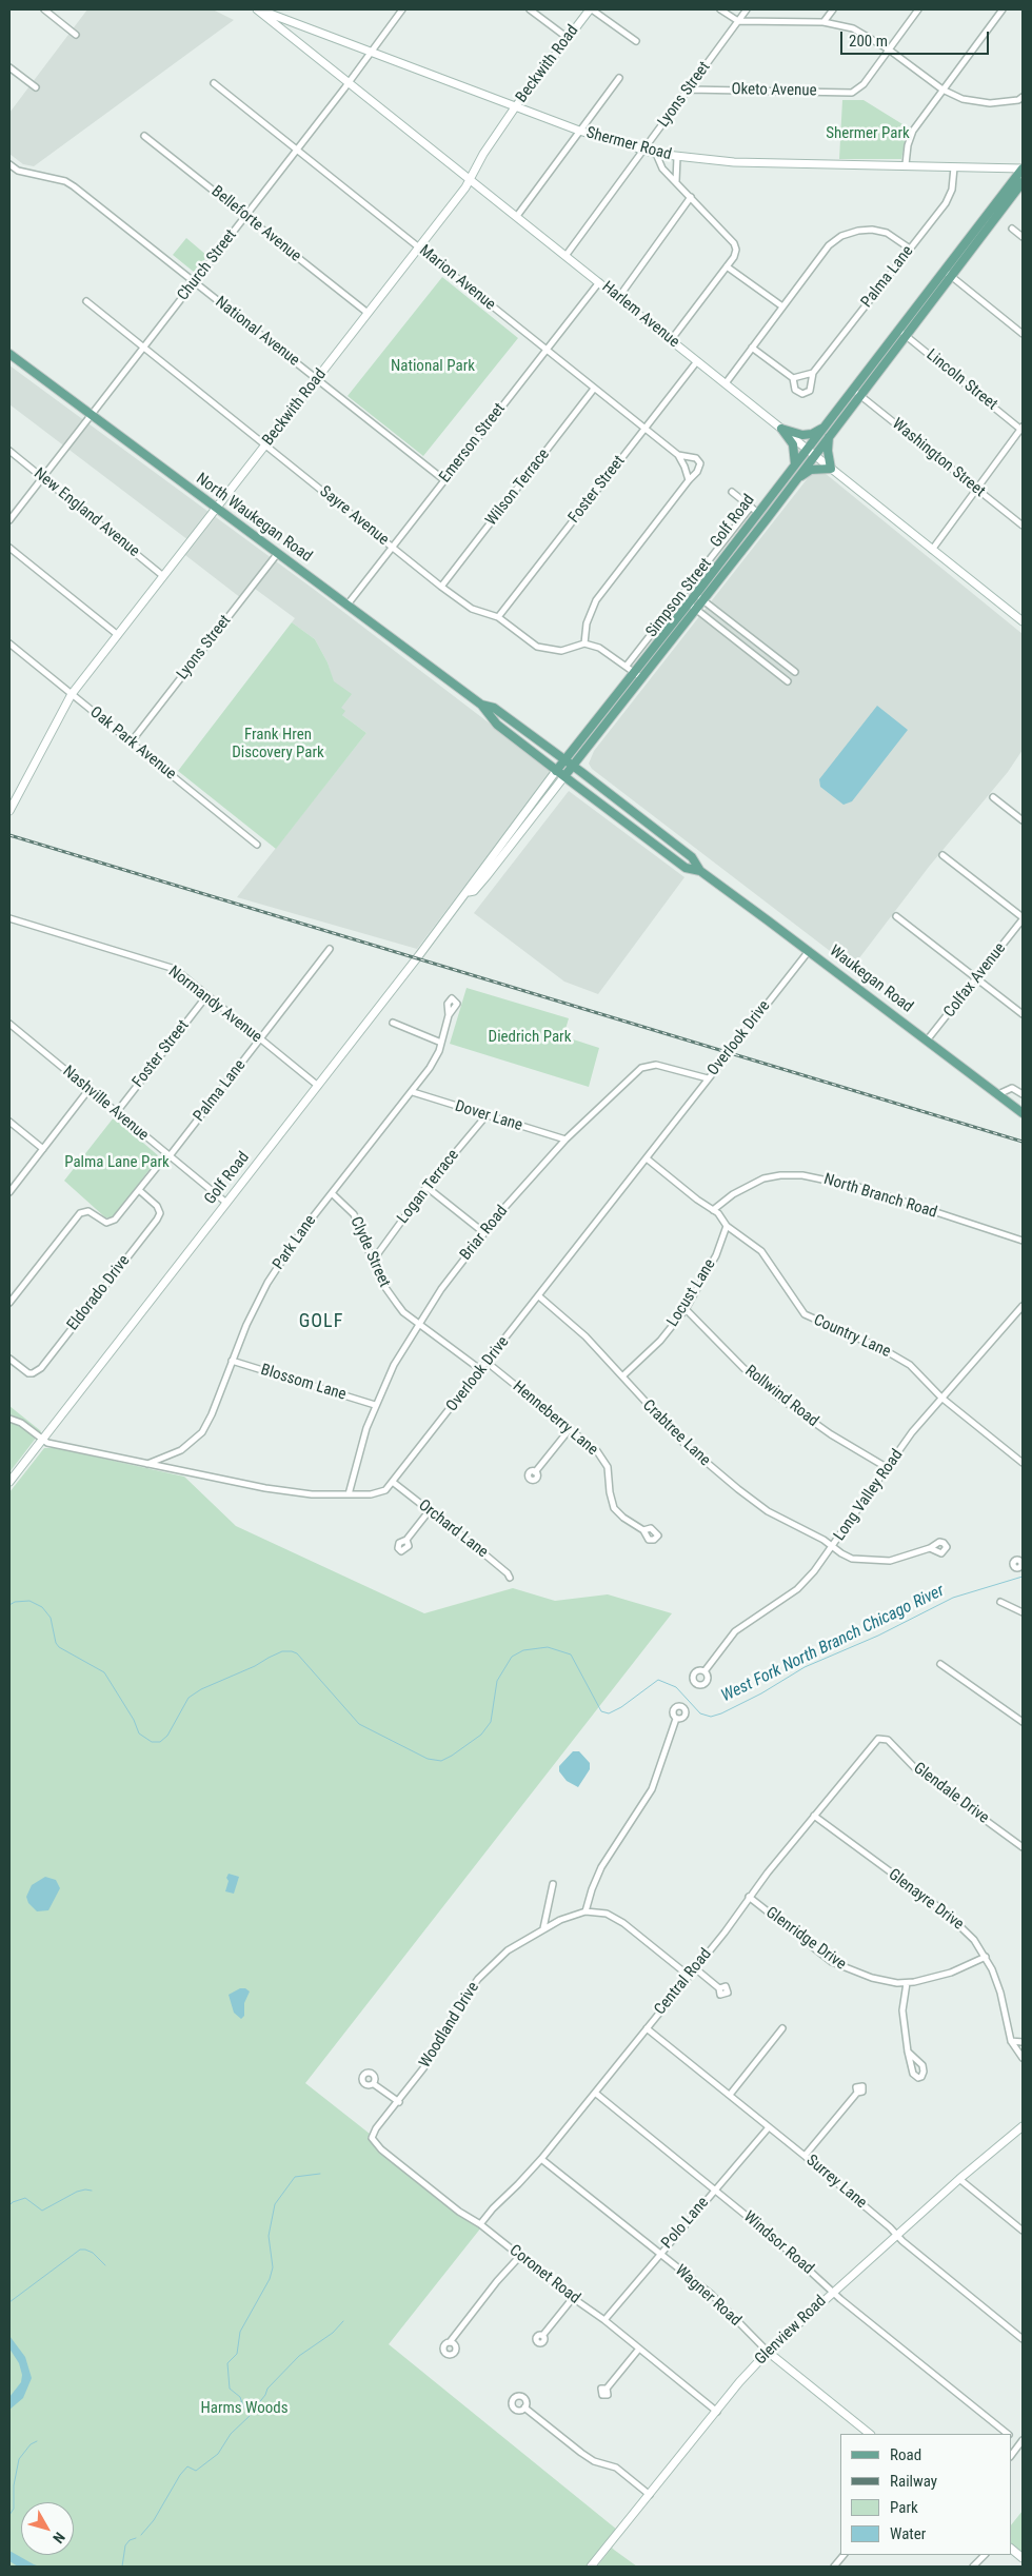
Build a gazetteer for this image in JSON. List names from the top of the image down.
{
  "streets": {
    "main road": [
      "Beckwith Road",
      "Shermer Road",
      "Harlem Avenue",
      "North Waukegan Road",
      "Golf Road",
      "Waukegan Road",
      "Wagner Road",
      "Glenview Road"
    ],
    "street": [
      "Oketo Avenue",
      "Lyons Street",
      "Belleforte Avenue",
      "Church Street",
      "Palma Lane",
      "Marion Avenue",
      "National Avenue",
      "Lincoln Street",
      "Emerson Street",
      "Washington Street",
      "Wilson Terrace",
      "Foster Street",
      "New England Avenue",
      "Sayre Avenue",
      "Simpson Street",
      "Oak Park Avenue",
      "Colfax Avenue",
      "Normandy Avenue",
      "Overlook Drive",
      "Nashville Avenue",
      "Dover Lane",
      "Logan Terrace",
      "North Branch Road",
      "Briar Road",
      "Park Lane",
      "Clyde Street",
      "Eldorado Drive",
      "Locust Lane",
      "Country Lane",
      "Blossom Lane",
      "Rollwind Road",
      "Henneberry Lane",
      "Crabtree Lane",
      "Long Valley Road",
      "Orchard Lane",
      "Glendale Drive",
      "Glenayre Drive",
      "Glenridge Drive",
      "Central Road",
      "Woodland Drive",
      "Surrey Lane",
      "Polo Lane",
      "Windsor Road",
      "Coronet Road"
    ]
  },
  "crossings": [
    ["Beckwith Road", "Shermer Road"],
    ["Beckwith Road", "Belleforte Avenue"],
    ["Beckwith Road", "Marion Avenue"],
    ["Beckwith Road", "Harlem Avenue"],
    ["Beckwith Road", "National Avenue"],
    ["Beckwith Road", "New England Avenue"],
    ["Beckwith Road", "Sayre Avenue"],
    ["Beckwith Road", "North Waukegan Road"],
    ["Beckwith Road", "Oak Park Avenue"],
    ["Oketo Avenue", "Lyons Street"],
    ["Lyons Street", "Shermer Road"],
    ["Lyons Street", "Harlem Avenue"],
    ["Lyons Street", "North Waukegan Road"],
    ["Lyons Street", "Oak Park Avenue"],
    ["Shermer Road", "Church Street"],
    ["Shermer Road", "Palma Lane"],
    ["Shermer Road", "Harlem Avenue"],
    ["Shermer Road", "Golf Road"],
    ["Belleforte Avenue", "Church Street"],
    ["Church Street", "Marion Avenue"],
    ["Church Street", "Harlem Avenue"],
    ["Church Street", "National Avenue"],
    ["Church Street", "New England Avenue"],
    ["Church Street", "Sayre Avenue"],
    ["Church Street", "North Waukegan Road"],
    ["Palma Lane", "Normandy Avenue"],
    ["Palma Lane", "Nashville Avenue"],
    ["Palma Lane", "Eldorado Drive"],
    ["Marion Avenue", "Emerson Street"],
    ["Marion Avenue", "Wilson Terrace"],
    ["Marion Avenue", "Foster Street"],
    ["Harlem Avenue", "Emerson Street"],
    ["Harlem Avenue", "Foster Street"],
    ["Harlem Avenue", "Golf Road"],
    ["National Avenue", "Emerson Street"],
    ["Lincoln Street", "Golf Road"],
    ["Emerson Street", "Sayre Avenue"],
    ["Emerson Street", "North Waukegan Road"],
    ["Washington Street", "Golf Road"],
    ["Wilson Terrace", "Sayre Avenue"],
    ["Foster Street", "Sayre Avenue"],
    ["Foster Street", "Normandy Avenue"],
    ["Foster Street", "Nashville Avenue"],
    ["North Waukegan Road", "Golf Road"],
    ["North Waukegan Road", "Waukegan Road"],
    ["Golf Road", "Waukegan Road"],
    ["Golf Road", "Normandy Avenue"],
    ["Golf Road", "Overlook Drive"],
    ["Golf Road", "Nashville Avenue"],
    ["Waukegan Road", "Colfax Avenue"],
    ["Waukegan Road", "Overlook Drive"],
    ["Overlook Drive", "Briar Road"],
    ["Overlook Drive", "Park Lane"],
    ["Overlook Drive", "Clyde Street"],
    ["Overlook Drive", "Country Lane"],
    ["Overlook Drive", "Henneberry Lane"],
    ["Overlook Drive", "Crabtree Lane"],
    ["Overlook Drive", "Orchard Lane"],
    ["Dover Lane", "Logan Terrace"],
    ["Dover Lane", "Briar Road"],
    ["Dover Lane", "Park Lane"],
    ["Logan Terrace", "Clyde Street"],
    ["North Branch Road", "Country Lane"],
    ["Briar Road", "Clyde Street"],
    ["Briar Road", "Blossom Lane"],
    ["Park Lane", "Clyde Street"],
    ["Park Lane", "Blossom Lane"],
    ["Locust Lane", "Country Lane"],
    ["Locust Lane", "Rollwind Road"],
    ["Locust Lane", "Crabtree Lane"],
    ["Country Lane", "Long Valley Road"],
    ["Rollwind Road", "Long Valley Road"],
    ["Crabtree Lane", "Long Valley Road"],
    ["Glendale Drive", "Central Road"],
    ["Glenayre Drive", "Glenridge Drive"],
    ["Glenayre Drive", "Central Road"],
    ["Glenridge Drive", "Central Road"],
    ["Central Road", "Surrey Lane"],
    ["Central Road", "Windsor Road"],
    ["Central Road", "Coronet Road"],
    ["Central Road", "Wagner Road"],
    ["Woodland Drive", "Coronet Road"],
    ["Surrey Lane", "Polo Lane"],
    ["Surrey Lane", "Glenview Road"],
    ["Polo Lane", "Windsor Road"],
    ["Polo Lane", "Coronet Road"],
    ["Polo Lane", "Wagner Road"],
    ["Windsor Road", "Glenview Road"],
    ["Coronet Road", "Glenview Road"],
    ["Wagner Road", "Glenview Road"]
  ],
  "districts": ["GOLF"],
  "water": ["West Fork North Branch Chicago River"],
  "parks": [
    "Shermer Park",
    "National Park",
    "Frank Hren Discovery Park",
    "Diedrich Park",
    "Palma Lane Park",
    "Harms Woods"
  ],
  "legend": [
    "Road",
    "Railway",
    "Park",
    "Water"
  ],
  "scale_bar": "200 m",
  "north": "bottom right"
}
